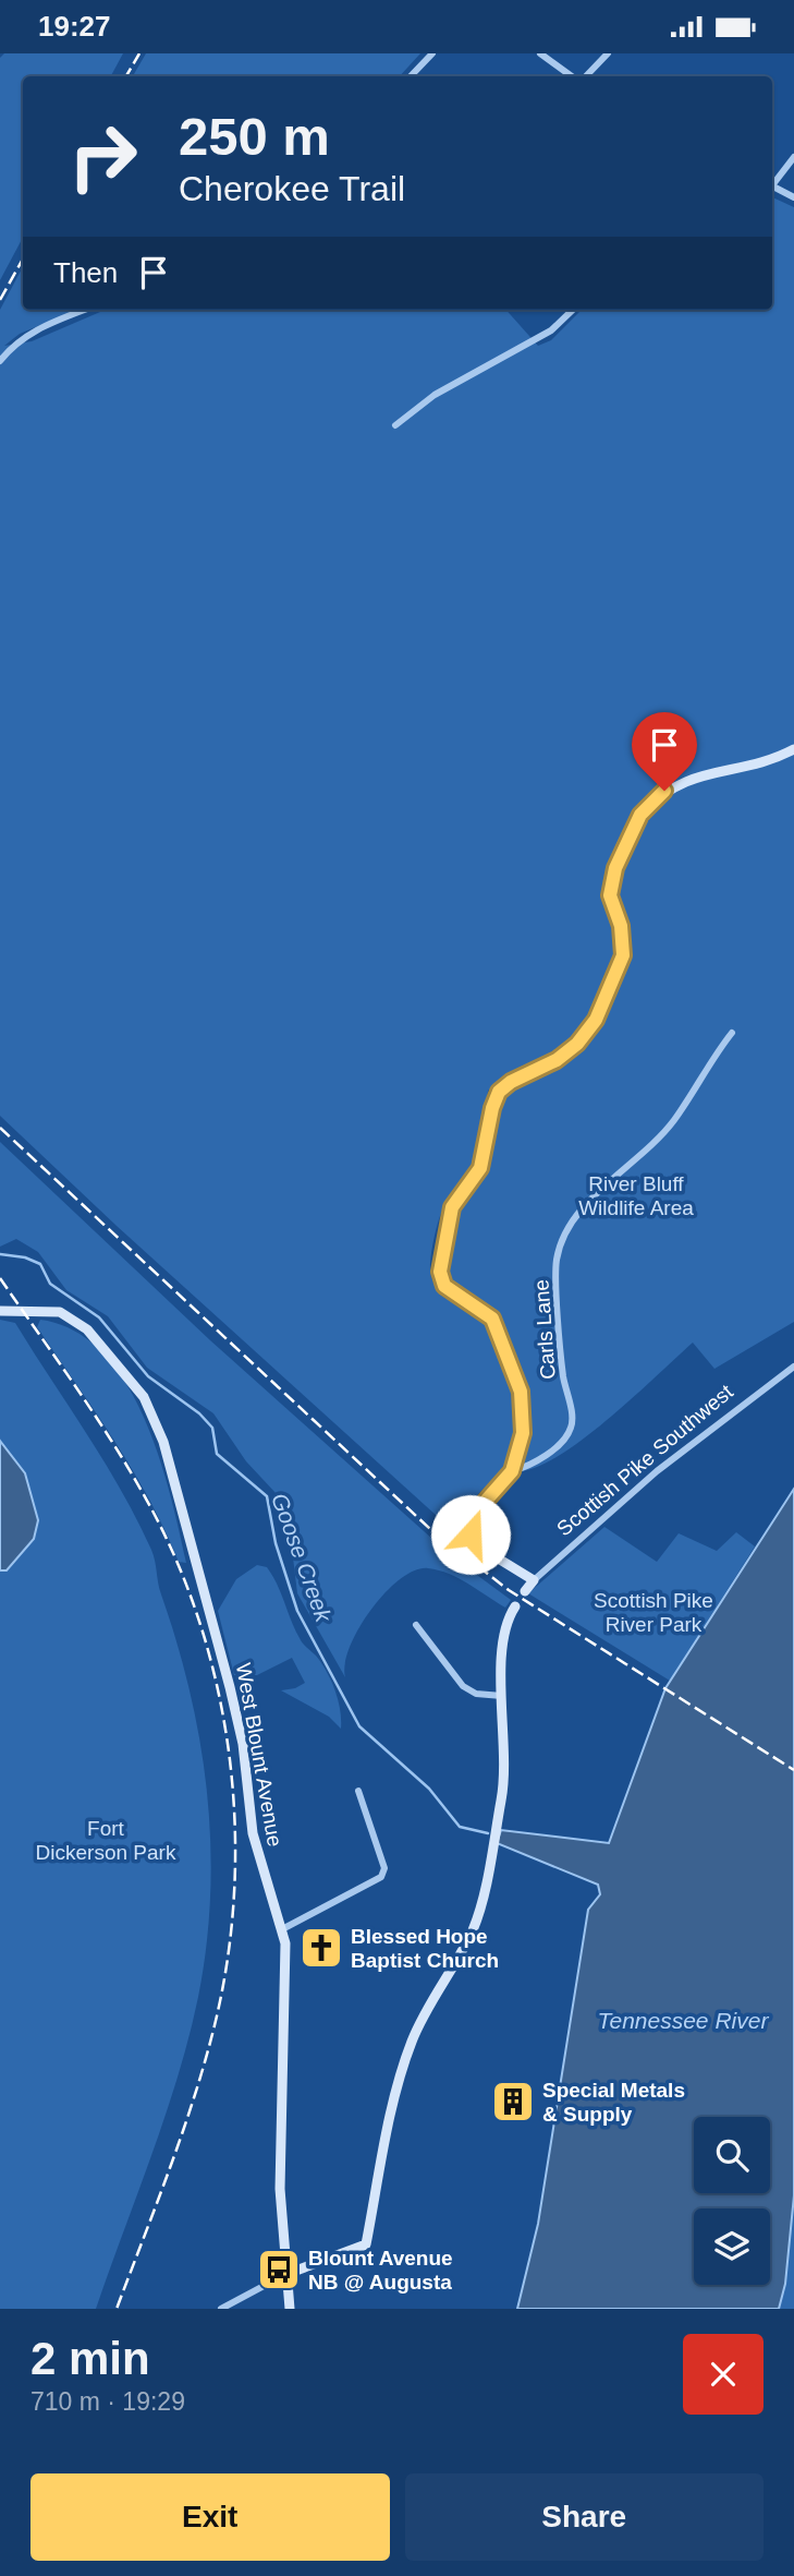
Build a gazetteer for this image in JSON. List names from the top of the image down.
{
  "streets": {
    "street": ["Carls Lane", "Scottish Pike Southwest", "West Blount Avenue"]
  },
  "water": ["Goose Creek", "Tennessee River"],
  "parks": ["River Bluff Wildlife Area", "Scottish Pike River Park", "Fort Dickerson Park"],
  "places": {
    "church": ["Blessed Hope Baptist Church"],
    "building": ["Special Metals & Supply"],
    "bus stop": ["Blount Avenue NB @ Augusta"]
  },
  "page": {
    "status": "19:27",
    "turn": ["250 m", "Cherokee Trail"],
    "then": "Then",
    "heading": ["2 min", "710 m · 19:29"],
    "buttons": ["Exit", "Share"]
  }
}
